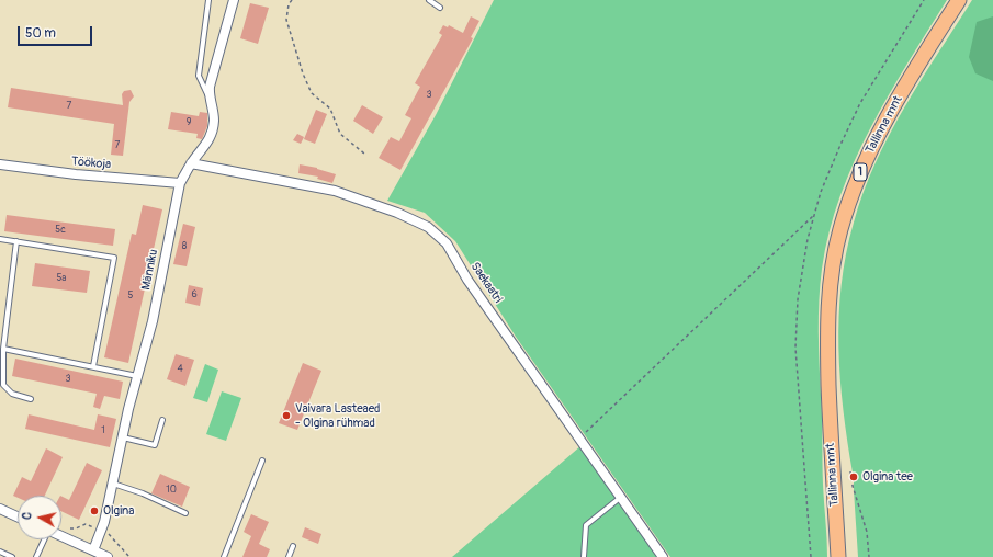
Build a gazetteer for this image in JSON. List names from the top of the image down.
{
  "streets": {
    "highway": ["Tallinna mnt", "1"],
    "street": ["Töökoja", "Männiku", "Saekaatri"]
  },
  "crossings": [
    ["Töökoja", "Männiku"],
    ["Männiku", "Saekaatri"]
  ],
  "places": ["Vaivara Lasteaed - Olgina rühmad", "Olgina tee", "Olgina"],
  "house_numbers": [
    "3",
    "7",
    "9",
    "7",
    "5c",
    "8",
    "5a",
    "6",
    "5",
    "4",
    "3",
    "1",
    "10"
  ],
  "scale_bar": "50 m",
  "north": "left"
}
